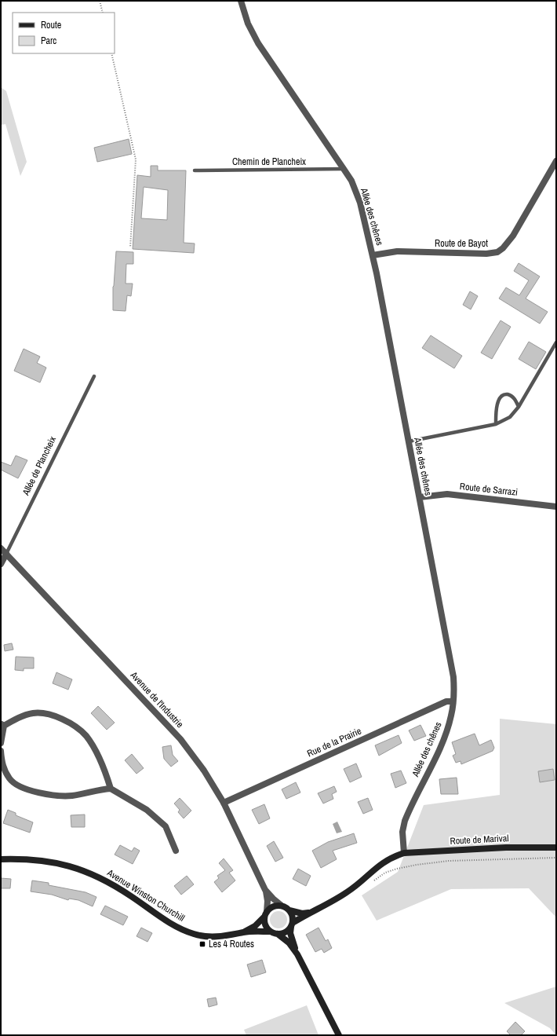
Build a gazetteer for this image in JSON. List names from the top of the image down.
{
  "streets": {
    "main road": ["Route de Marival", "Avenue Winston Churchill"],
    "street": [
      "Allée des chênes",
      "Route de Bayot",
      "Allée de Plancheix",
      "Route de Sarrazi",
      "Avenue de l'Industrie",
      "Rue de la Prairie"
    ],
    "lane": ["Chemin de Plancheix"]
  },
  "crossings": [
    ["Chemin de Plancheix", "Allée des chênes"],
    ["Allée des chênes", "Route de Bayot"],
    ["Allée des chênes", "Route de Sarrazi"],
    ["Allée des chênes", "Rue de la Prairie"],
    ["Allée des chênes", "Route de Marival"],
    ["Allée de Plancheix", "Avenue de l'Industrie"],
    ["Avenue de l'Industrie", "Rue de la Prairie"],
    ["Avenue de l'Industrie", "Avenue Winston Churchill"]
  ],
  "places": {
    "transit": ["Les 4 Routes"]
  },
  "legend": ["Route", "Parc"]
}
